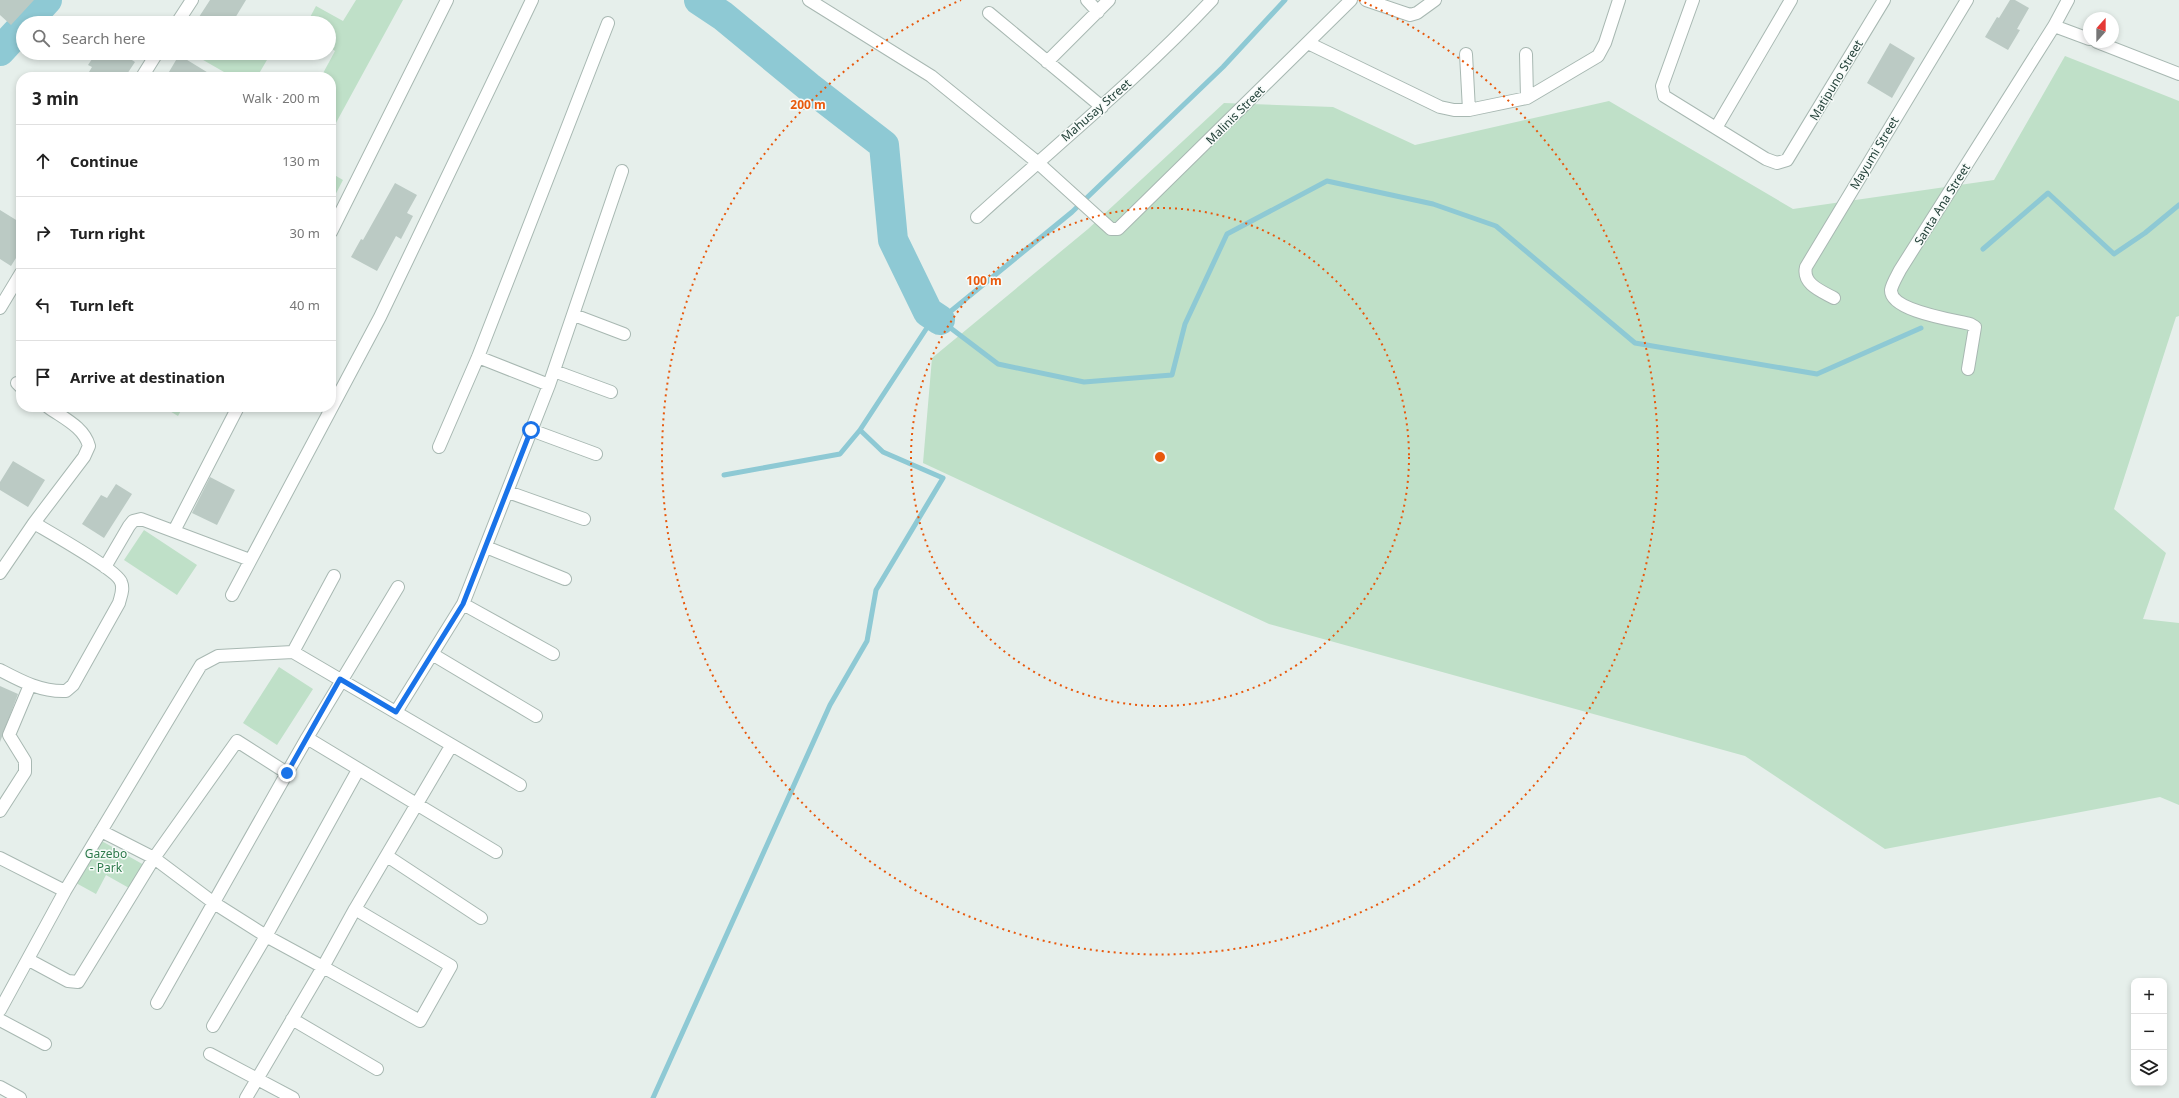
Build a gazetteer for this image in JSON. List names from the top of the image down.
{
  "streets": {
    "street": [
      "Matipuno Street",
      "Mahusay Street",
      "Malinis Street",
      "Mayumi Street",
      "Santa Ana Street"
    ]
  },
  "crossings": [
    ["Mahusay Street", "Malinis Street"]
  ],
  "parks": ["Gazebo - Park"],
  "north": "top",
  "page": {
    "search": "Search here",
    "heading": ["3 min", "Walk · 200 m"],
    "list": [
      ["Continue", "130 m"],
      ["Turn right", "30 m"],
      ["Turn left", "40 m"],
      "Arrive at destination"
    ],
    "map_buttons": ["+", "−"]
  },
  "rings": ["200 m", "100 m"]
}
